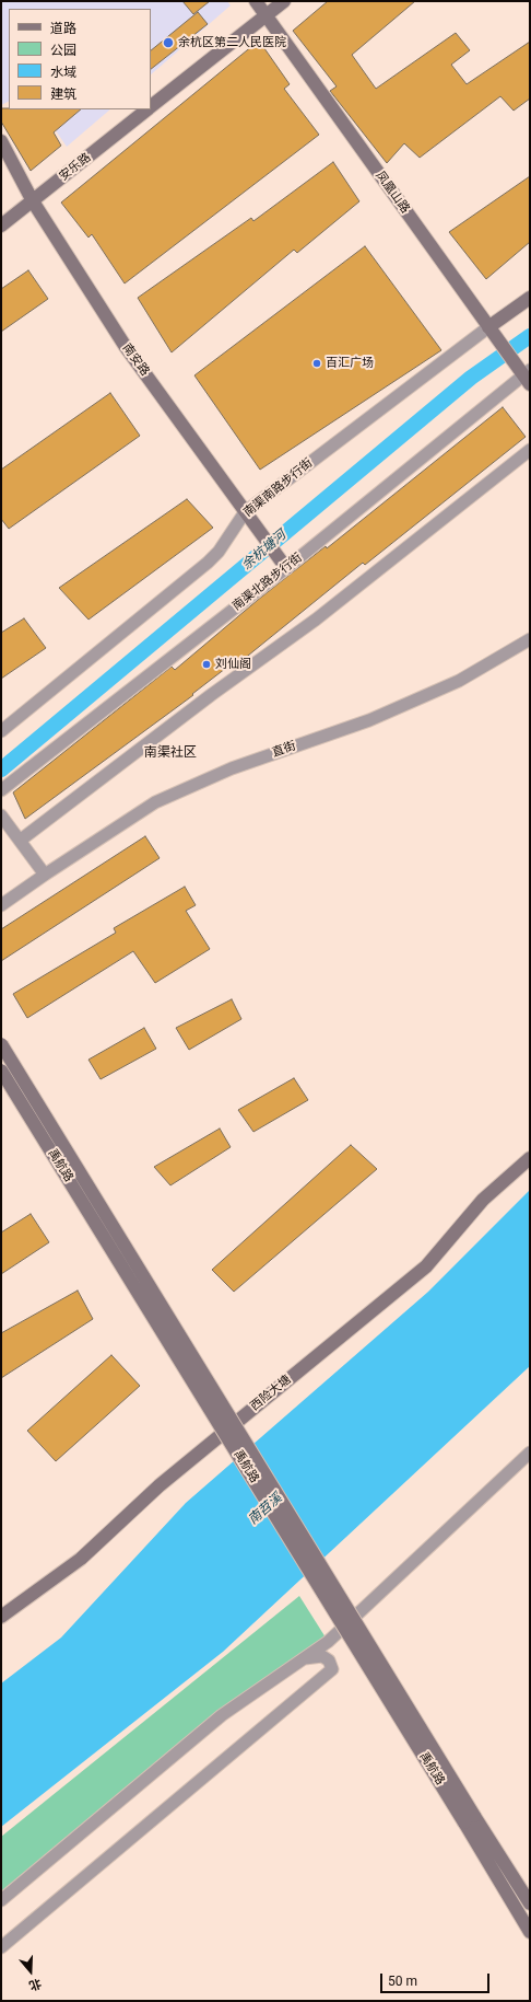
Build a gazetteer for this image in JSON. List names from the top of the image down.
{
  "streets": {
    "street": [
      "安乐路",
      "凤凰山路",
      "南安路",
      "南渠南路步行街",
      "南渠北路步行街",
      "直街",
      "禹航路",
      "西险大塘"
    ]
  },
  "crossings": [
    ["安乐路", "凤凰山路"],
    ["安乐路", "南安路"],
    ["凤凰山路", "南渠南路步行街"],
    ["凤凰山路", "南渠北路步行街"],
    ["南安路", "南渠南路步行街"],
    ["南安路", "南渠北路步行街"]
  ],
  "districts": ["南渠社区"],
  "water": ["余杭塘河", "南苕溪"],
  "places": ["余杭区第二人民医院", "百汇广场", "刘仙阁"],
  "legend": [
    "道路",
    "公园",
    "水域",
    "建筑"
  ],
  "scale_bar": "50 m",
  "north": "bottom"
}
